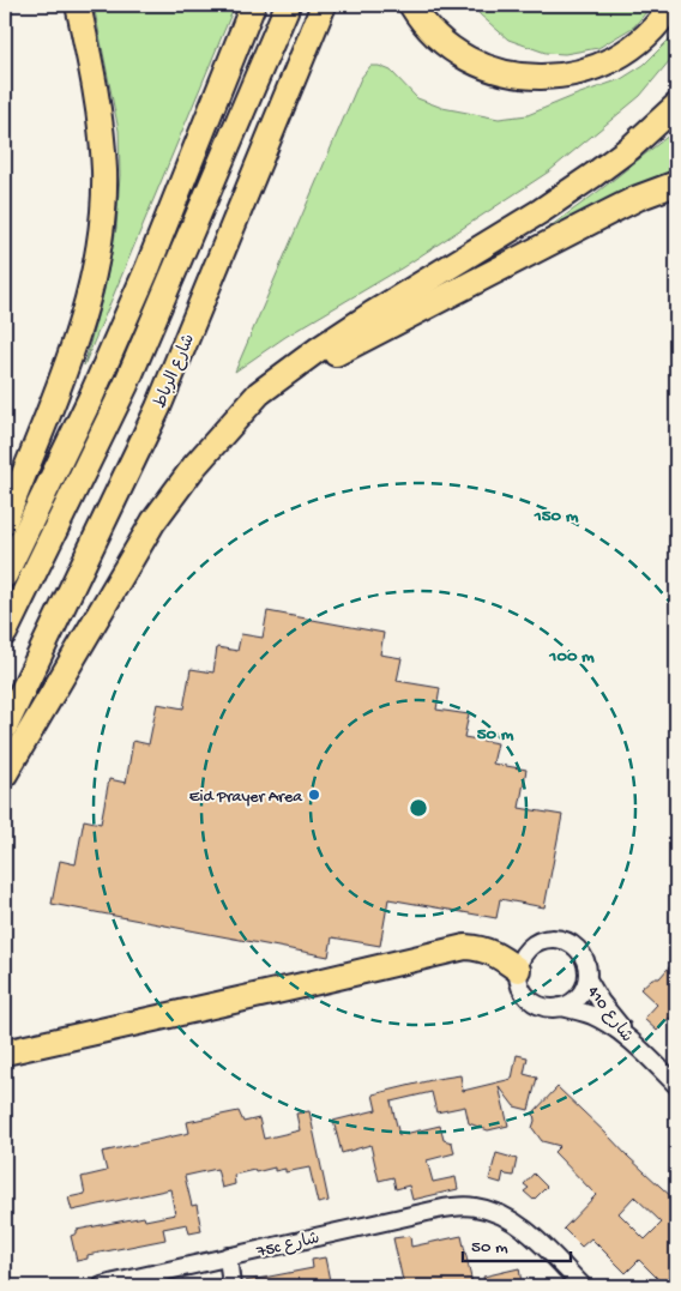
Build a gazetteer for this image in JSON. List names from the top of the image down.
{
  "streets": {
    "highway": ["شارع الرباط"],
    "street": ["شارع 410", "75c شارع"]
  },
  "places": ["Eid Prayer Area"],
  "scale_bar": "50 m",
  "rings": ["150 m", "100 m", "50 m"]
}
